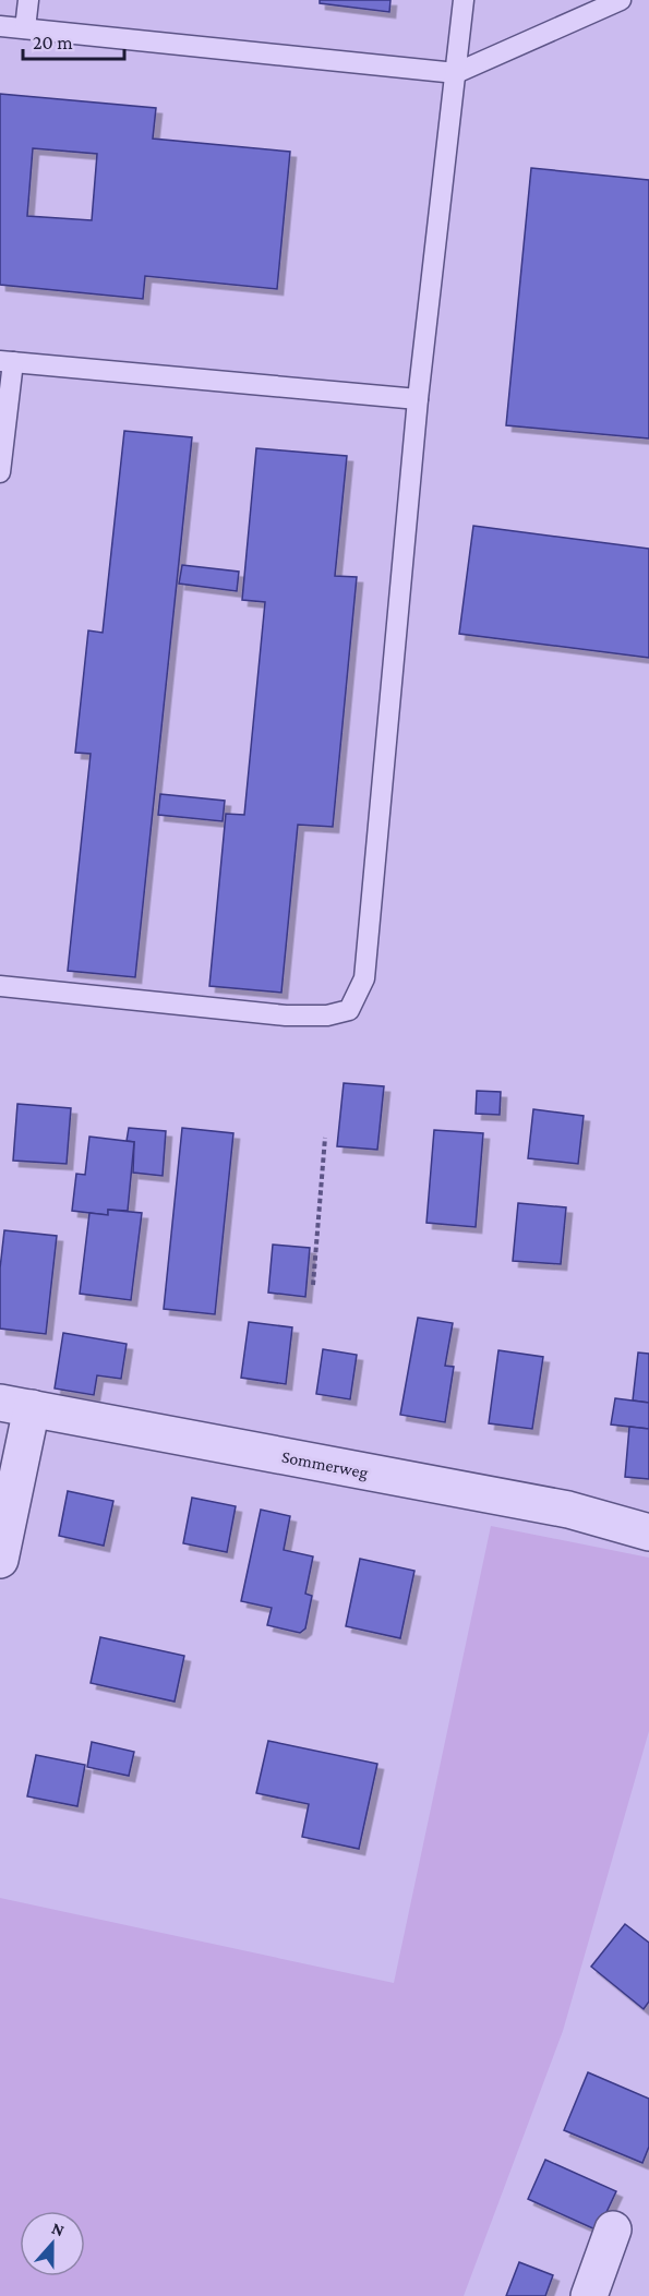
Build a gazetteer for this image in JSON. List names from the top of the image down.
{
  "streets": {
    "street": ["Sommerweg"]
  },
  "scale_bar": "20 m",
  "north": "top"
}
